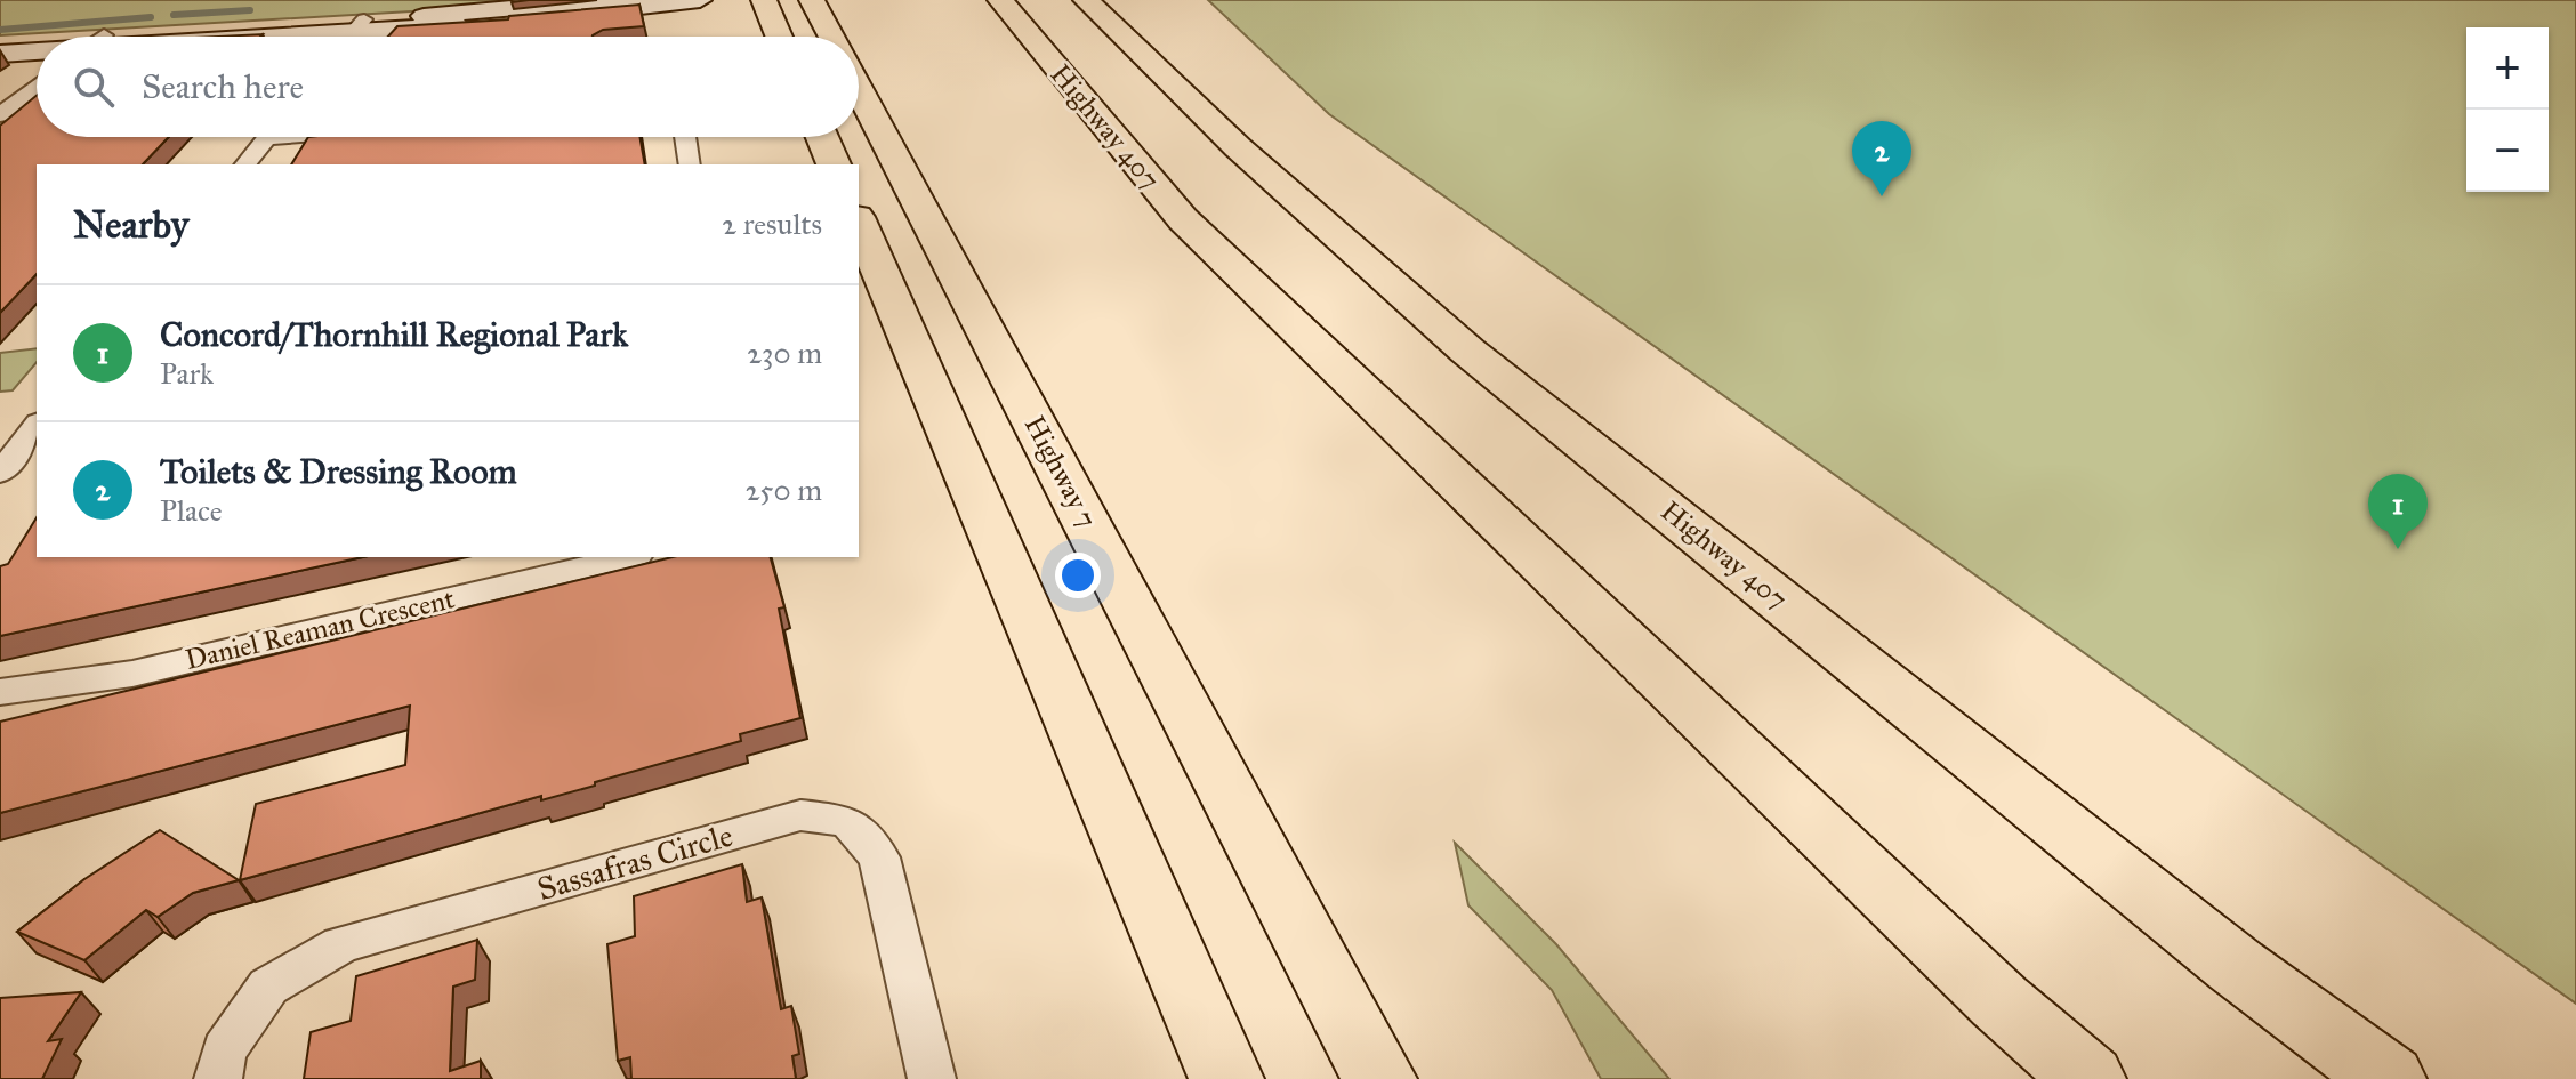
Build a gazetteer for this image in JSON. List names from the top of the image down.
{
  "streets": {
    "main road": ["Highway 407", "Highway 7"],
    "street": ["Daniel Reaman Crescent", "Sassafras Circle"]
  },
  "page": {
    "map_buttons": ["+", "−"],
    "search": "Search here",
    "pins": ["2", "1"],
    "heading": ["Nearby", "2 results"],
    "list": [
      {
        "mark": "1",
        "name": "Concord/Thornhill Regional Park",
        "note": "Park",
        "value": "230 m"
      },
      {
        "mark": "2",
        "name": "Toilets & Dressing Room",
        "note": "Place",
        "value": "250 m"
      }
    ]
  }
}
